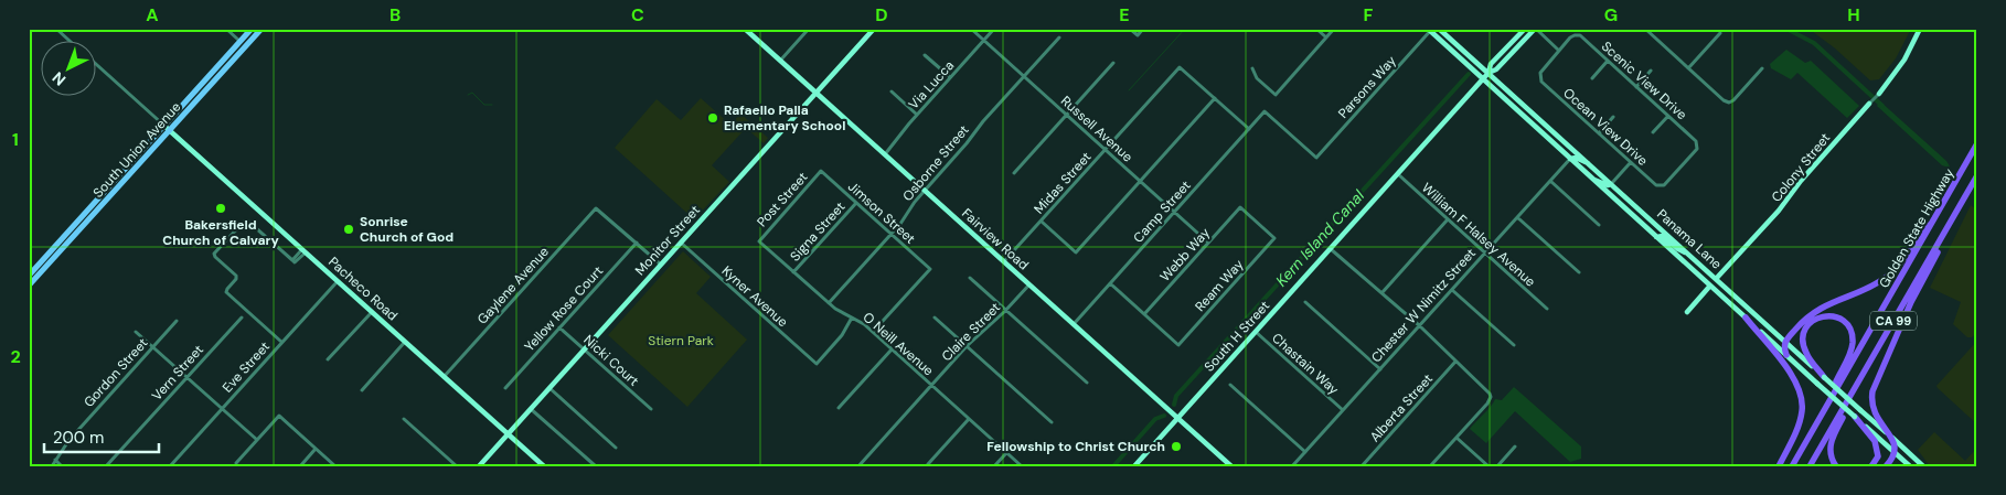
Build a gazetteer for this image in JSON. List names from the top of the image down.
{
  "streets": {
    "highway": ["Golden State Highway", "CA 99"],
    "main road": ["South Union Avenue"],
    "street": [
      "Scenic View Drive",
      "Via Lucca",
      "Parsons Way",
      "Ocean View Drive",
      "Russell Avenue",
      "Osborne Street",
      "Colony Street",
      "Midas Street",
      "Post Street",
      "Camp Street",
      "Jimson Street",
      "Signa Street",
      "William F Halsey Avenue",
      "Fairview Road",
      "Panama Lane",
      "Monitor Street",
      "Webb Way",
      "Gaylene Avenue",
      "Ream Way",
      "Pacheco Road",
      "Kyner Avenue",
      "Chester W Nimitz Street",
      "Yellow Rose Court",
      "Claire Street",
      "South H Street",
      "O Neill Avenue",
      "Nicki Court",
      "Chastain Way",
      "Eve Street",
      "Gordon Street",
      "Vern Street",
      "Alberta Street"
    ]
  },
  "crossings": [
    ["Scenic View Drive", "Ocean View Drive"],
    ["Via Lucca", "Russell Avenue"],
    ["Via Lucca", "Fairview Road"],
    ["Parsons Way", "Camp Street"],
    ["Parsons Way", "Panama Lane"],
    ["Russell Avenue", "Osborne Street"],
    ["Russell Avenue", "Midas Street"],
    ["Russell Avenue", "Camp Street"],
    ["Russell Avenue", "Webb Way"],
    ["South Union Avenue", "Pacheco Road"],
    ["Osborne Street", "Jimson Street"],
    ["Osborne Street", "Fairview Road"],
    ["Osborne Street", "O Neill Avenue"],
    ["Colony Street", "Panama Lane"],
    ["Midas Street", "Fairview Road"],
    ["Post Street", "Jimson Street"],
    ["Post Street", "O Neill Avenue"],
    ["Camp Street", "Fairview Road"],
    ["Jimson Street", "Signa Street"],
    ["Jimson Street", "O Neill Avenue"],
    ["Signa Street", "O Neill Avenue"],
    ["William F Halsey Avenue", "Chester W Nimitz Street"],
    ["William F Halsey Avenue", "South H Street"],
    ["Fairview Road", "Monitor Street"],
    ["Fairview Road", "Claire Street"],
    ["Fairview Road", "South H Street"],
    ["Panama Lane", "Chester W Nimitz Street"],
    ["Panama Lane", "South H Street"],
    ["Monitor Street", "Pacheco Road"],
    ["Monitor Street", "Kyner Avenue"],
    ["Monitor Street", "Nicki Court"],
    ["Webb Way", "Ream Way"],
    ["Gaylene Avenue", "Pacheco Road"],
    ["Gaylene Avenue", "Yellow Rose Court"],
    ["Pacheco Road", "Eve Street"],
    ["Kyner Avenue", "O Neill Avenue"],
    ["Chester W Nimitz Street", "Chastain Way"],
    ["Yellow Rose Court", "Nicki Court"],
    ["Claire Street", "O Neill Avenue"],
    ["South H Street", "Chastain Way"]
  ],
  "water": ["Kern Island Canal"],
  "parks": ["Stiern Park"],
  "places": [
    "Rafaello Palla Elementary School",
    "Bakersfield Church of Calvary",
    "Sonrise Church of God",
    "Fellowship to Christ Church"
  ],
  "scale_bar": "200 m",
  "north": "bottom left",
  "grid": {
    "columns": [
      "A",
      "B",
      "C",
      "D",
      "E",
      "F",
      "G",
      "H"
    ],
    "rows": ["1", "2"]
  }
}
